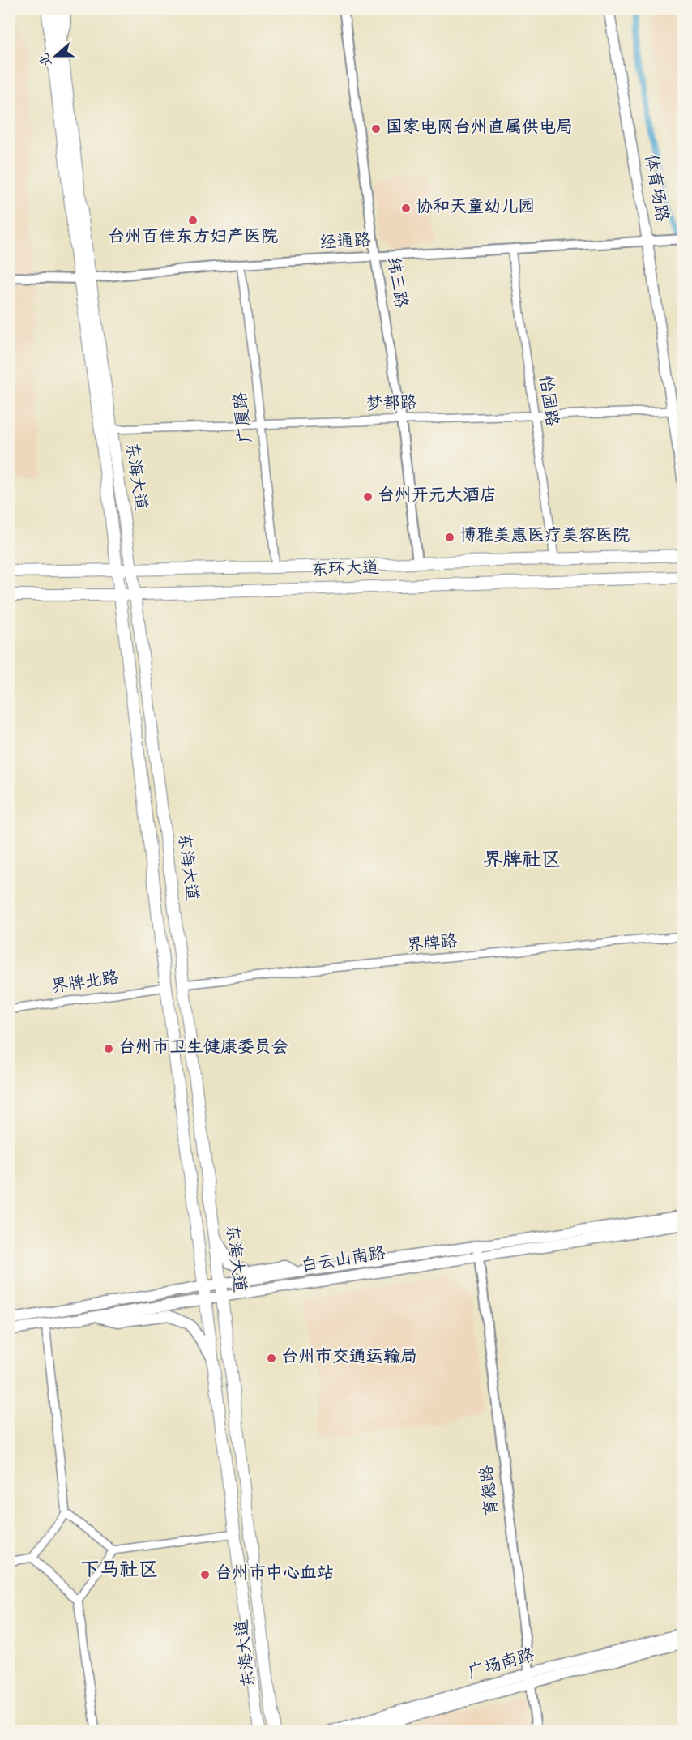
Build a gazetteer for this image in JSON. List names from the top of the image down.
{
  "streets": {
    "main road": [
      "体育场路",
      "东海大道",
      "东环大道",
      "白云山南路",
      "广场南路"
    ],
    "street": [
      "经通路",
      "纬三路",
      "怡园路",
      "梦都路",
      "广厦路",
      "界牌路",
      "界牌北路",
      "育德路"
    ]
  },
  "crossings": [
    ["体育场路", "经通路"],
    ["体育场路", "梦都路"],
    ["经通路", "纬三路"],
    ["经通路", "怡园路"],
    ["经通路", "广厦路"],
    ["经通路", "东海大道"],
    ["纬三路", "梦都路"],
    ["纬三路", "东环大道"],
    ["怡园路", "梦都路"],
    ["怡园路", "东环大道"],
    ["梦都路", "广厦路"],
    ["梦都路", "东海大道"],
    ["广厦路", "东环大道"],
    ["东海大道", "东环大道"],
    ["东海大道", "界牌路"],
    ["东海大道", "界牌北路"],
    ["东海大道", "白云山南路"],
    ["白云山南路", "育德路"],
    ["育德路", "广场南路"]
  ],
  "districts": ["界牌社区", "下马社区"],
  "places": [
    "国家电网台州直属供电局",
    "协和天童幼儿园",
    "台州百佳东方妇产医院",
    "台州开元大酒店",
    "博雅美惠医疗美容医院",
    "台州市卫生健康委员会",
    "台州市交通运输局",
    "台州市中心血站"
  ],
  "north": "left"
}
